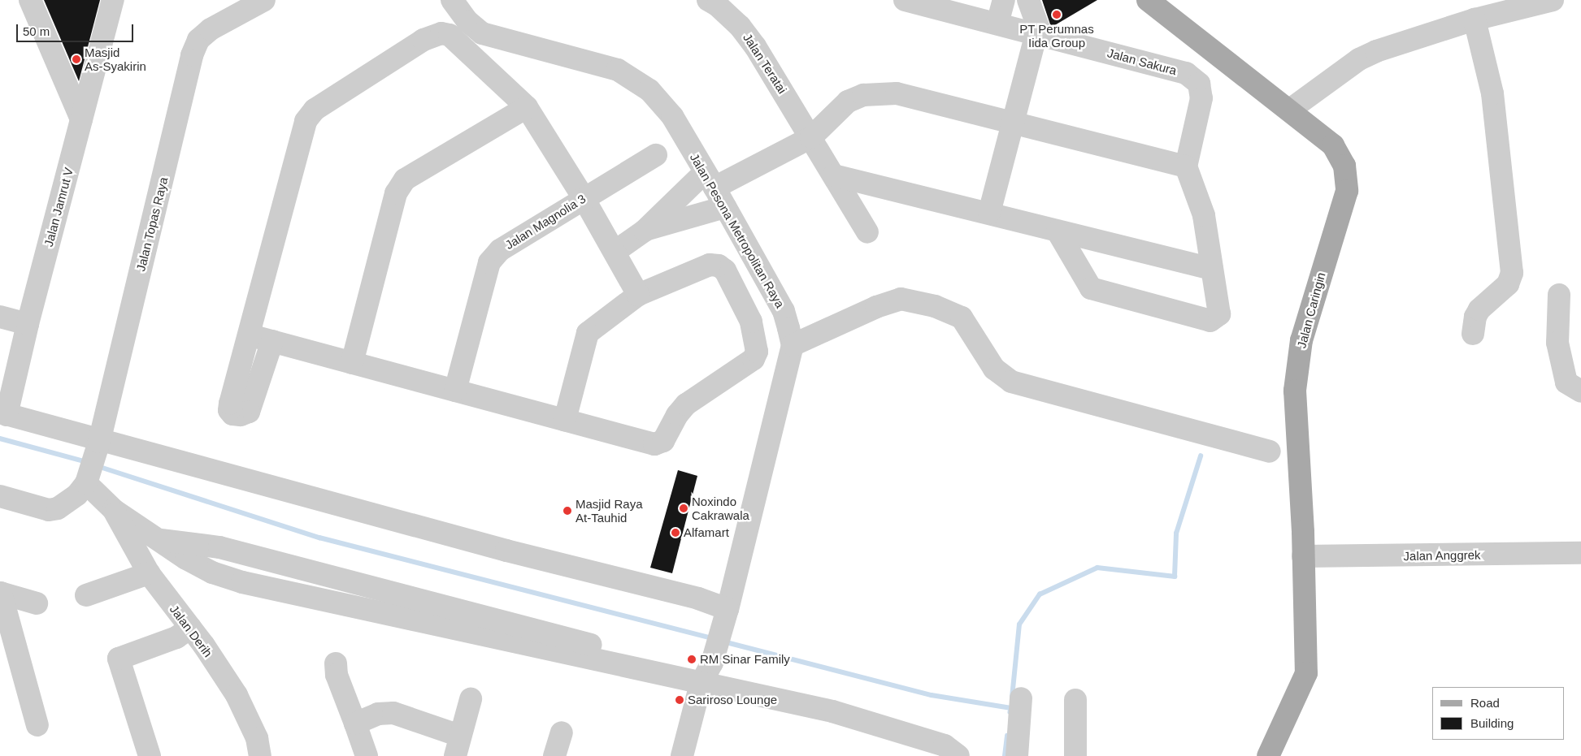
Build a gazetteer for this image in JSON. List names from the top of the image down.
{
  "streets": {
    "main road": ["Jalan Caringin"],
    "street": [
      "Jalan Sakura",
      "Jalan Teratai",
      "Jalan Jamrut V",
      "Jalan Magnolia 3",
      "Jalan Topas Raya",
      "Jalan Pesona Metropolitan Raya",
      "Jalan Anggrek",
      "Jalan Derih"
    ]
  },
  "crossings": [
    ["Jalan Caringin", "Jalan Anggrek"]
  ],
  "places": [
    "PT Perumnas Iida Group",
    "Masjid As-Syakirin",
    "Noxindo Cakrawala",
    "Masjid Raya At-Tauhid",
    "Alfamart",
    "RM Sinar Family",
    "Sariroso Lounge"
  ],
  "legend": ["Road", "Building"],
  "scale_bar": "50 m"
}
